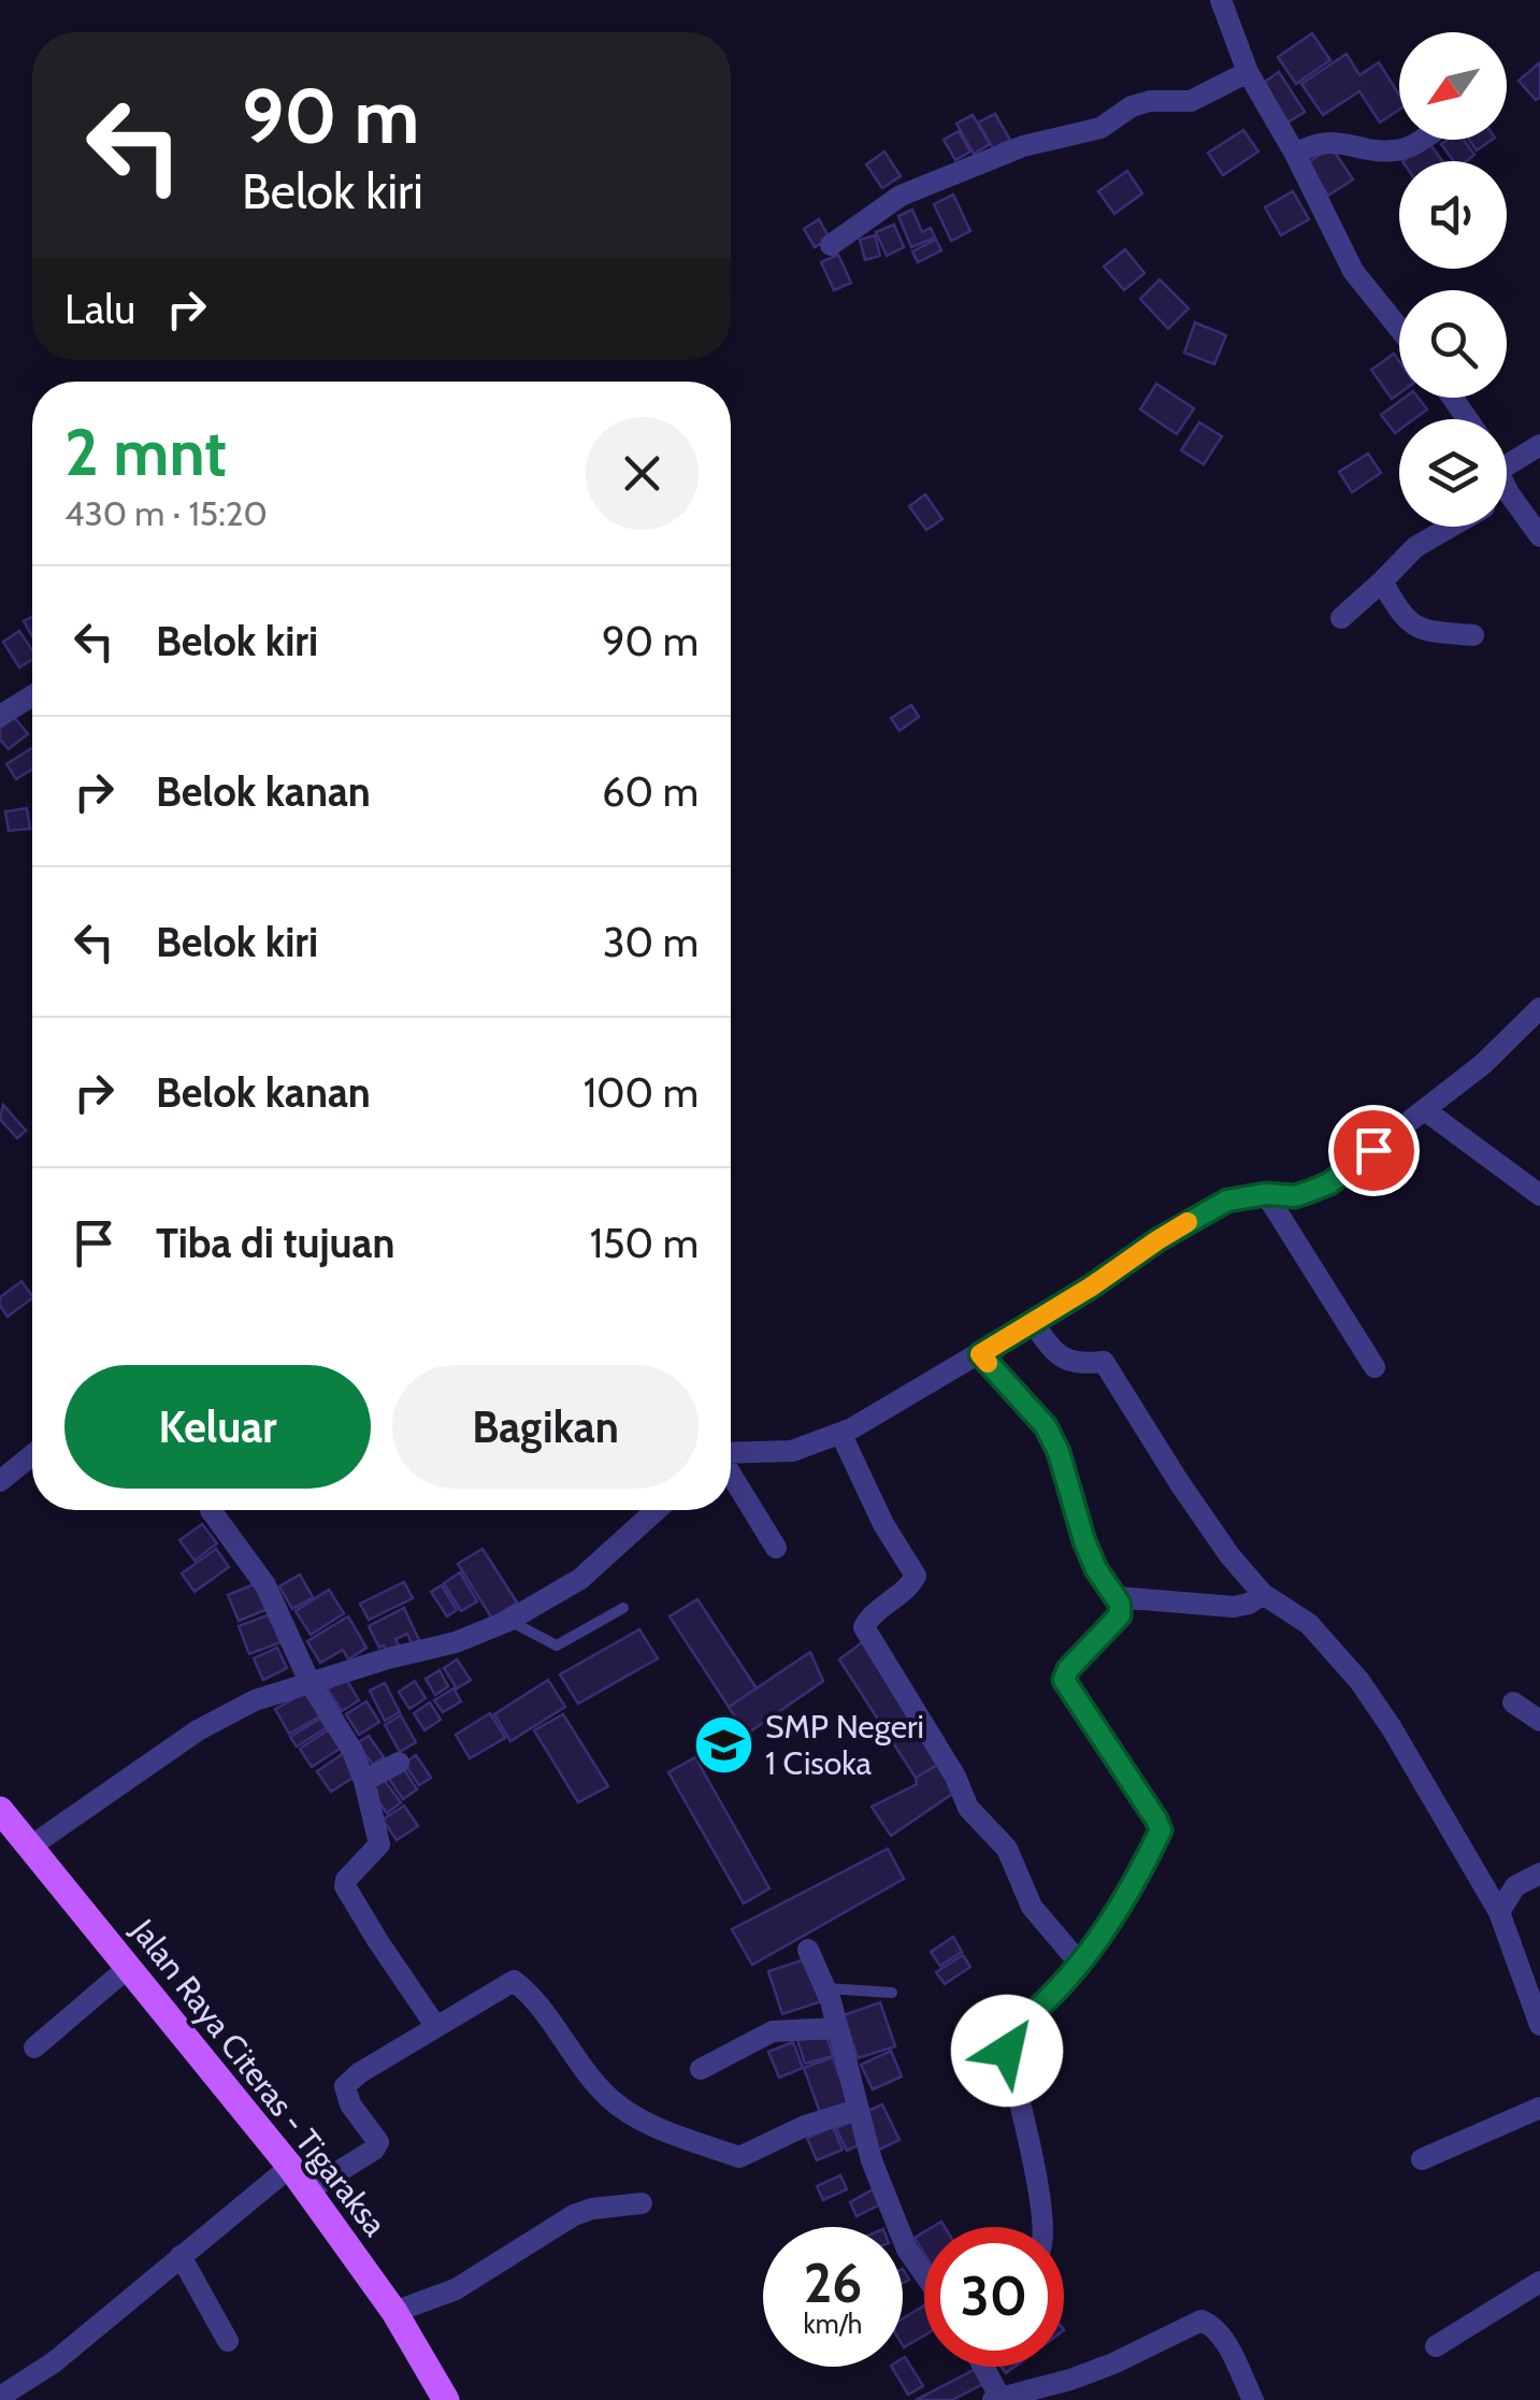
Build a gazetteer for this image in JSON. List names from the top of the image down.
{
  "streets": {
    "main road": ["Jalan Raya Citeras - Tigaraksa"]
  },
  "places": {
    "school or university": ["SMP Negeri 1 Cisoka"]
  },
  "north": "bottom left",
  "page": {
    "turn": ["90 m", "Belok kiri"],
    "then": "Lalu",
    "heading": ["2 mnt", "430 m · 15:20"],
    "list": [
      {
        "name": "Belok kiri",
        "value": "90 m"
      },
      {
        "name": "Belok kanan",
        "value": "60 m"
      },
      {
        "name": "Belok kiri",
        "value": "30 m"
      },
      {
        "name": "Belok kanan",
        "value": "100 m"
      },
      {
        "name": "Tiba di tujuan",
        "value": "150 m"
      }
    ],
    "buttons": ["Keluar", "Bagikan"],
    "speed": "26 km/h",
    "limit": "30"
  }
}
